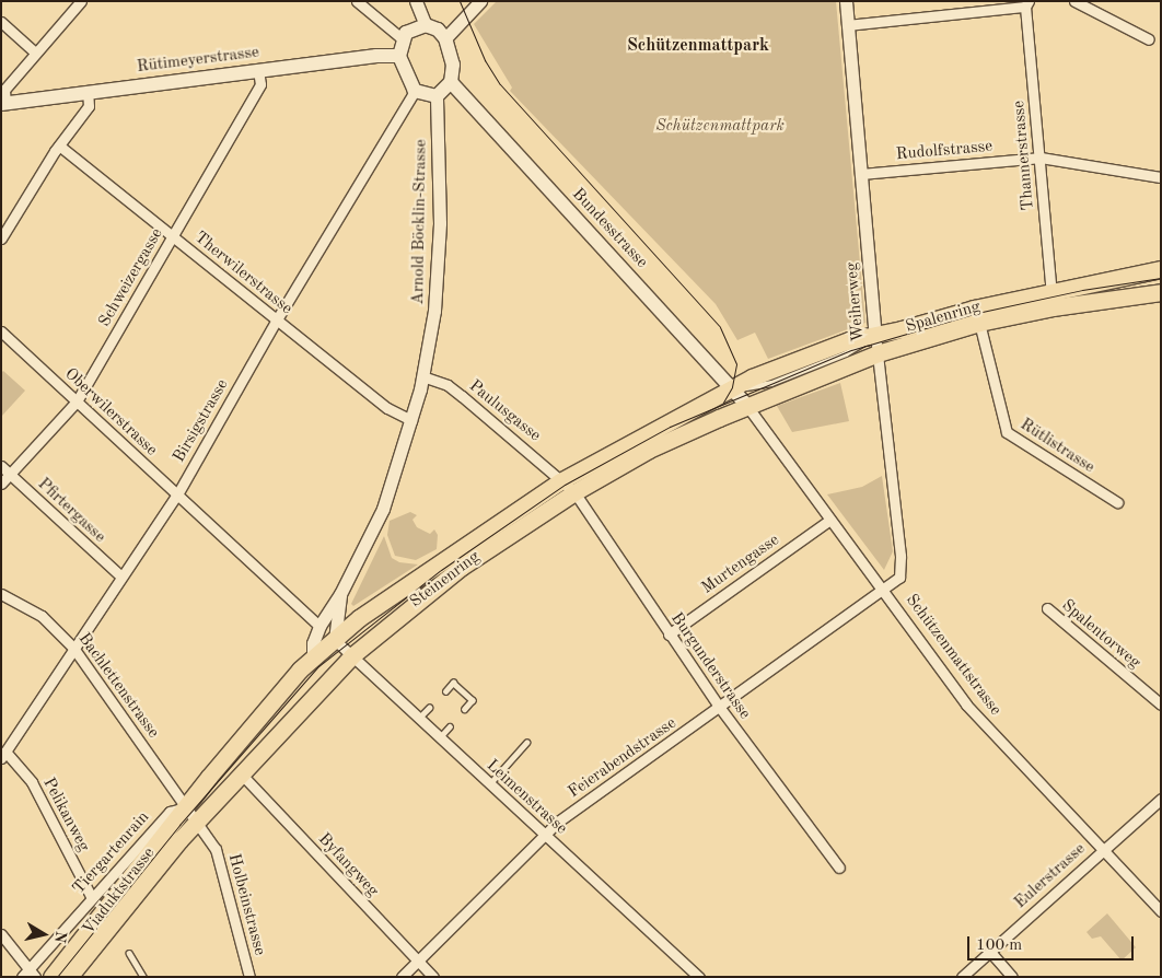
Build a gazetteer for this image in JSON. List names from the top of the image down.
{
  "streets": {
    "main road": [
      "Rütimeyerstrasse",
      "Bundesstrasse",
      "Spalenring",
      "Steinenring",
      "Viaduktstrasse"
    ],
    "street": [
      "Rudolfstrasse",
      "Thannerstrasse",
      "Arnold Böcklin-Strasse",
      "Therwilerstrasse",
      "Schweizergasse",
      "Weiherweg",
      "Paulusgasse",
      "Oberwilerstrasse",
      "Birsigstrasse",
      "Rütlistrasse",
      "Pfirtergasse",
      "Murtengasse",
      "Spalentorweg",
      "Schützenmattstrasse",
      "Burgunderstrasse",
      "Bachlettenstrasse",
      "Feierabendstrasse",
      "Leimenstrasse",
      "Pelikanweg",
      "Tiergartenrain",
      "Byfangweg",
      "Eulerstrasse",
      "Holbeinstrasse"
    ]
  },
  "crossings": [
    ["Rütimeyerstrasse", "Arnold Böcklin-Strasse"],
    ["Rütimeyerstrasse", "Bundesstrasse"],
    ["Rütimeyerstrasse", "Schweizergasse"],
    ["Rütimeyerstrasse", "Birsigstrasse"],
    ["Rudolfstrasse", "Thannerstrasse"],
    ["Rudolfstrasse", "Weiherweg"],
    ["Thannerstrasse", "Spalenring"],
    ["Arnold Böcklin-Strasse", "Bundesstrasse"],
    ["Arnold Böcklin-Strasse", "Therwilerstrasse"],
    ["Arnold Böcklin-Strasse", "Paulusgasse"],
    ["Arnold Böcklin-Strasse", "Oberwilerstrasse"],
    ["Arnold Böcklin-Strasse", "Birsigstrasse"],
    ["Arnold Böcklin-Strasse", "Steinenring"],
    ["Arnold Böcklin-Strasse", "Leimenstrasse"],
    ["Bundesstrasse", "Spalenring"],
    ["Bundesstrasse", "Birsigstrasse"],
    ["Bundesstrasse", "Steinenring"],
    ["Bundesstrasse", "Schützenmattstrasse"],
    ["Therwilerstrasse", "Schweizergasse"],
    ["Therwilerstrasse", "Birsigstrasse"],
    ["Schweizergasse", "Oberwilerstrasse"],
    ["Schweizergasse", "Pfirtergasse"],
    ["Weiherweg", "Spalenring"],
    ["Weiherweg", "Schützenmattstrasse"],
    ["Weiherweg", "Feierabendstrasse"],
    ["Spalenring", "Rütlistrasse"],
    ["Spalenring", "Steinenring"],
    ["Spalenring", "Schützenmattstrasse"],
    ["Paulusgasse", "Steinenring"],
    ["Paulusgasse", "Burgunderstrasse"],
    ["Oberwilerstrasse", "Birsigstrasse"],
    ["Birsigstrasse", "Pfirtergasse"],
    ["Birsigstrasse", "Bachlettenstrasse"],
    ["Birsigstrasse", "Pelikanweg"],
    ["Murtengasse", "Schützenmattstrasse"],
    ["Murtengasse", "Burgunderstrasse"],
    ["Steinenring", "Schützenmattstrasse"],
    ["Steinenring", "Burgunderstrasse"],
    ["Steinenring", "Bachlettenstrasse"],
    ["Steinenring", "Leimenstrasse"],
    ["Steinenring", "Tiergartenrain"],
    ["Steinenring", "Byfangweg"],
    ["Steinenring", "Viaduktstrasse"],
    ["Steinenring", "Holbeinstrasse"],
    ["Schützenmattstrasse", "Feierabendstrasse"],
    ["Schützenmattstrasse", "Eulerstrasse"],
    ["Burgunderstrasse", "Feierabendstrasse"],
    ["Bachlettenstrasse", "Tiergartenrain"],
    ["Bachlettenstrasse", "Viaduktstrasse"],
    ["Bachlettenstrasse", "Holbeinstrasse"],
    ["Feierabendstrasse", "Leimenstrasse"],
    ["Feierabendstrasse", "Byfangweg"],
    ["Pelikanweg", "Tiergartenrain"],
    ["Tiergartenrain", "Viaduktstrasse"],
    ["Tiergartenrain", "Holbeinstrasse"],
    ["Viaduktstrasse", "Holbeinstrasse"]
  ],
  "districts": ["Schützenmattpark"],
  "parks": ["Schützenmattpark"],
  "scale_bar": "100 m",
  "north": "right"
}
